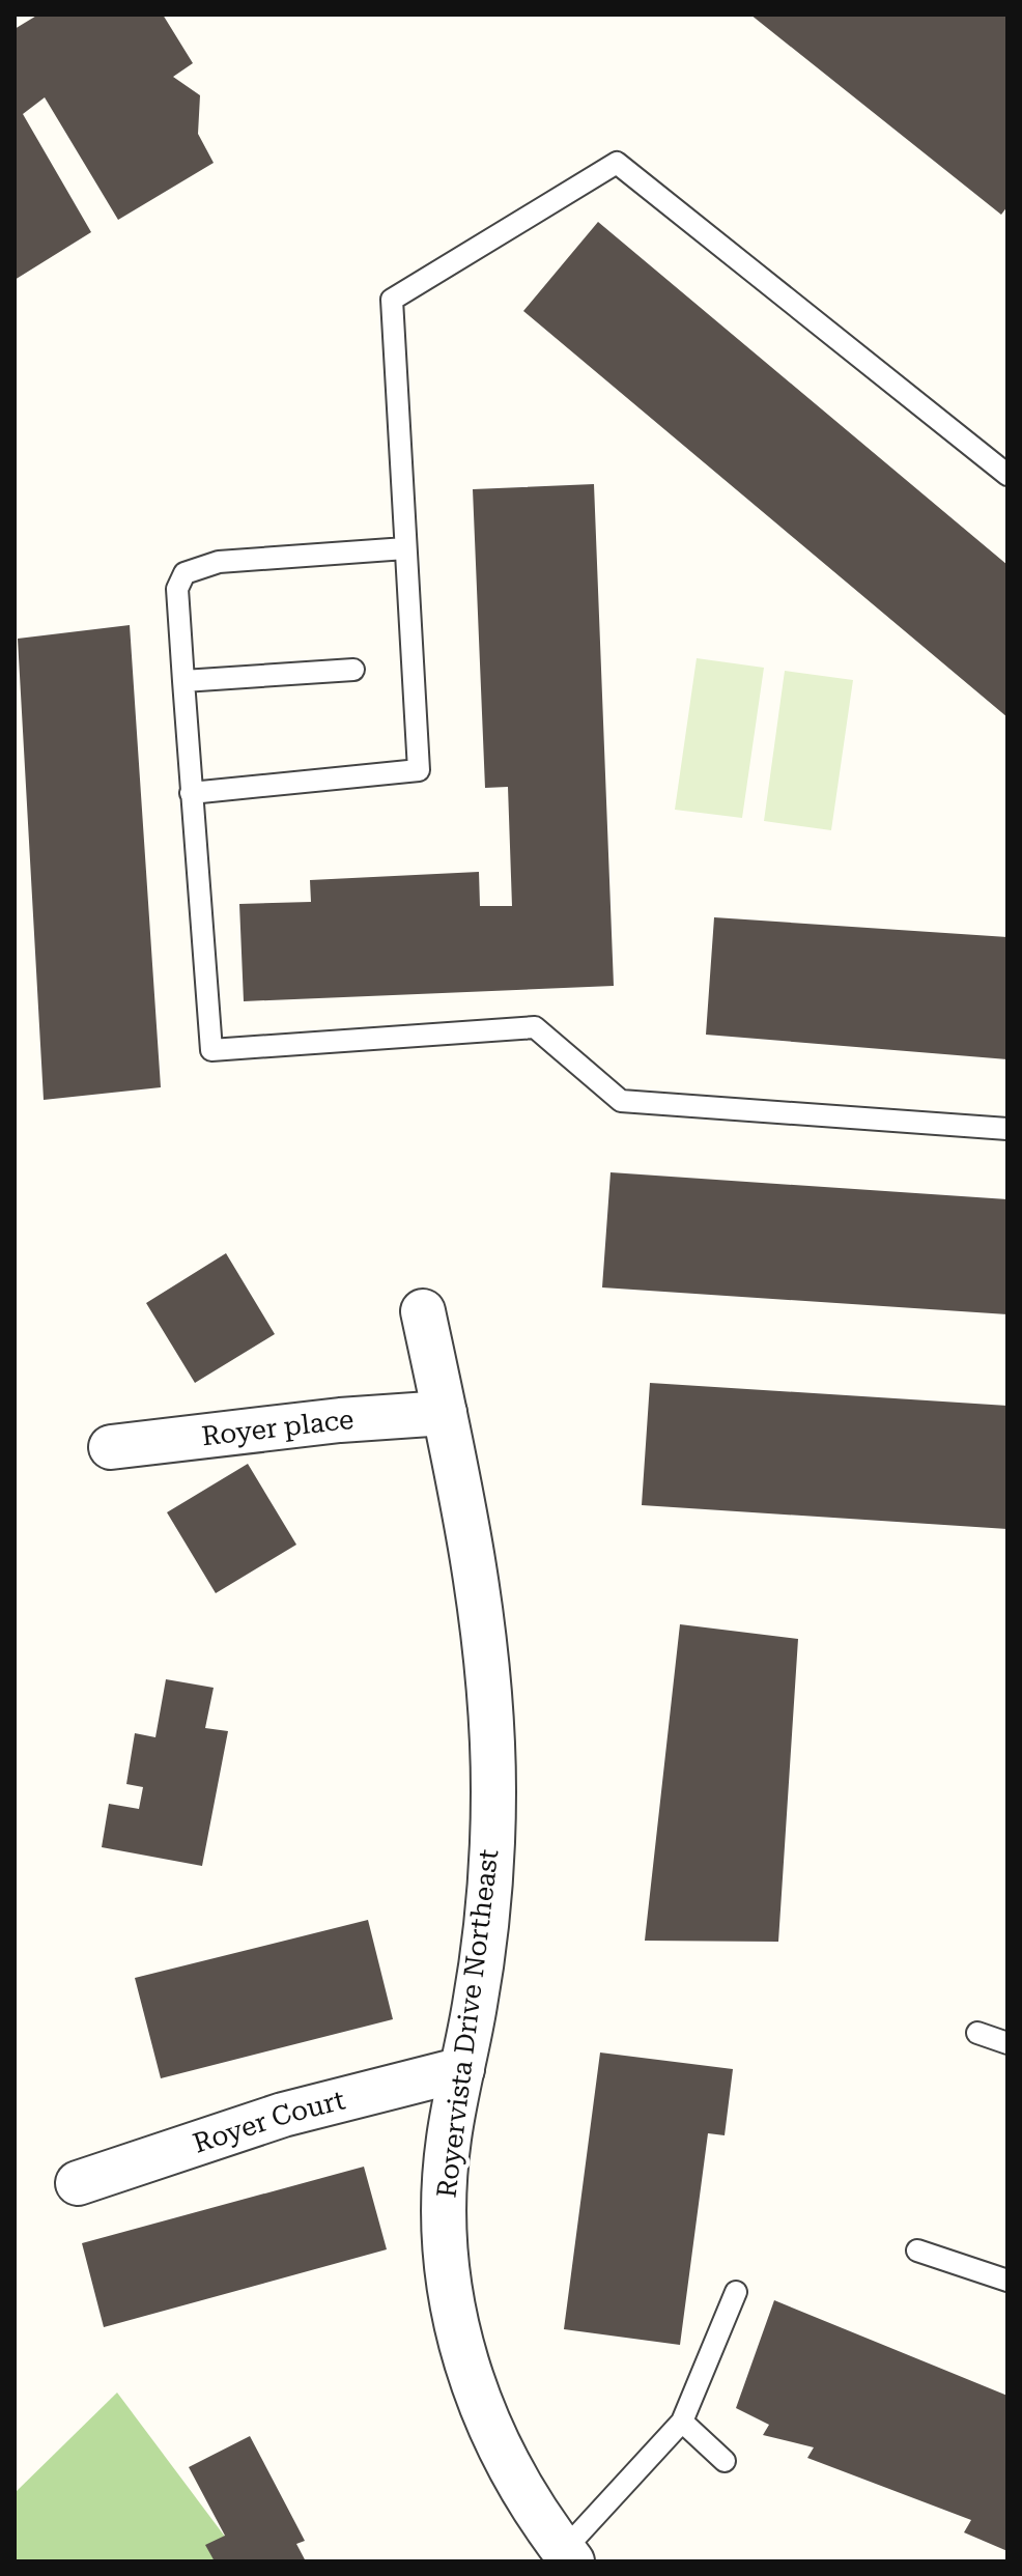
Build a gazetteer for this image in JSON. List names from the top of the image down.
{
  "streets": {
    "street": ["Royer place", "Royervista Drive Northeast", "Royer Court"]
  },
  "crossings": [
    ["Royer place", "Royervista Drive Northeast"],
    ["Royervista Drive Northeast", "Royer Court"]
  ]
}
